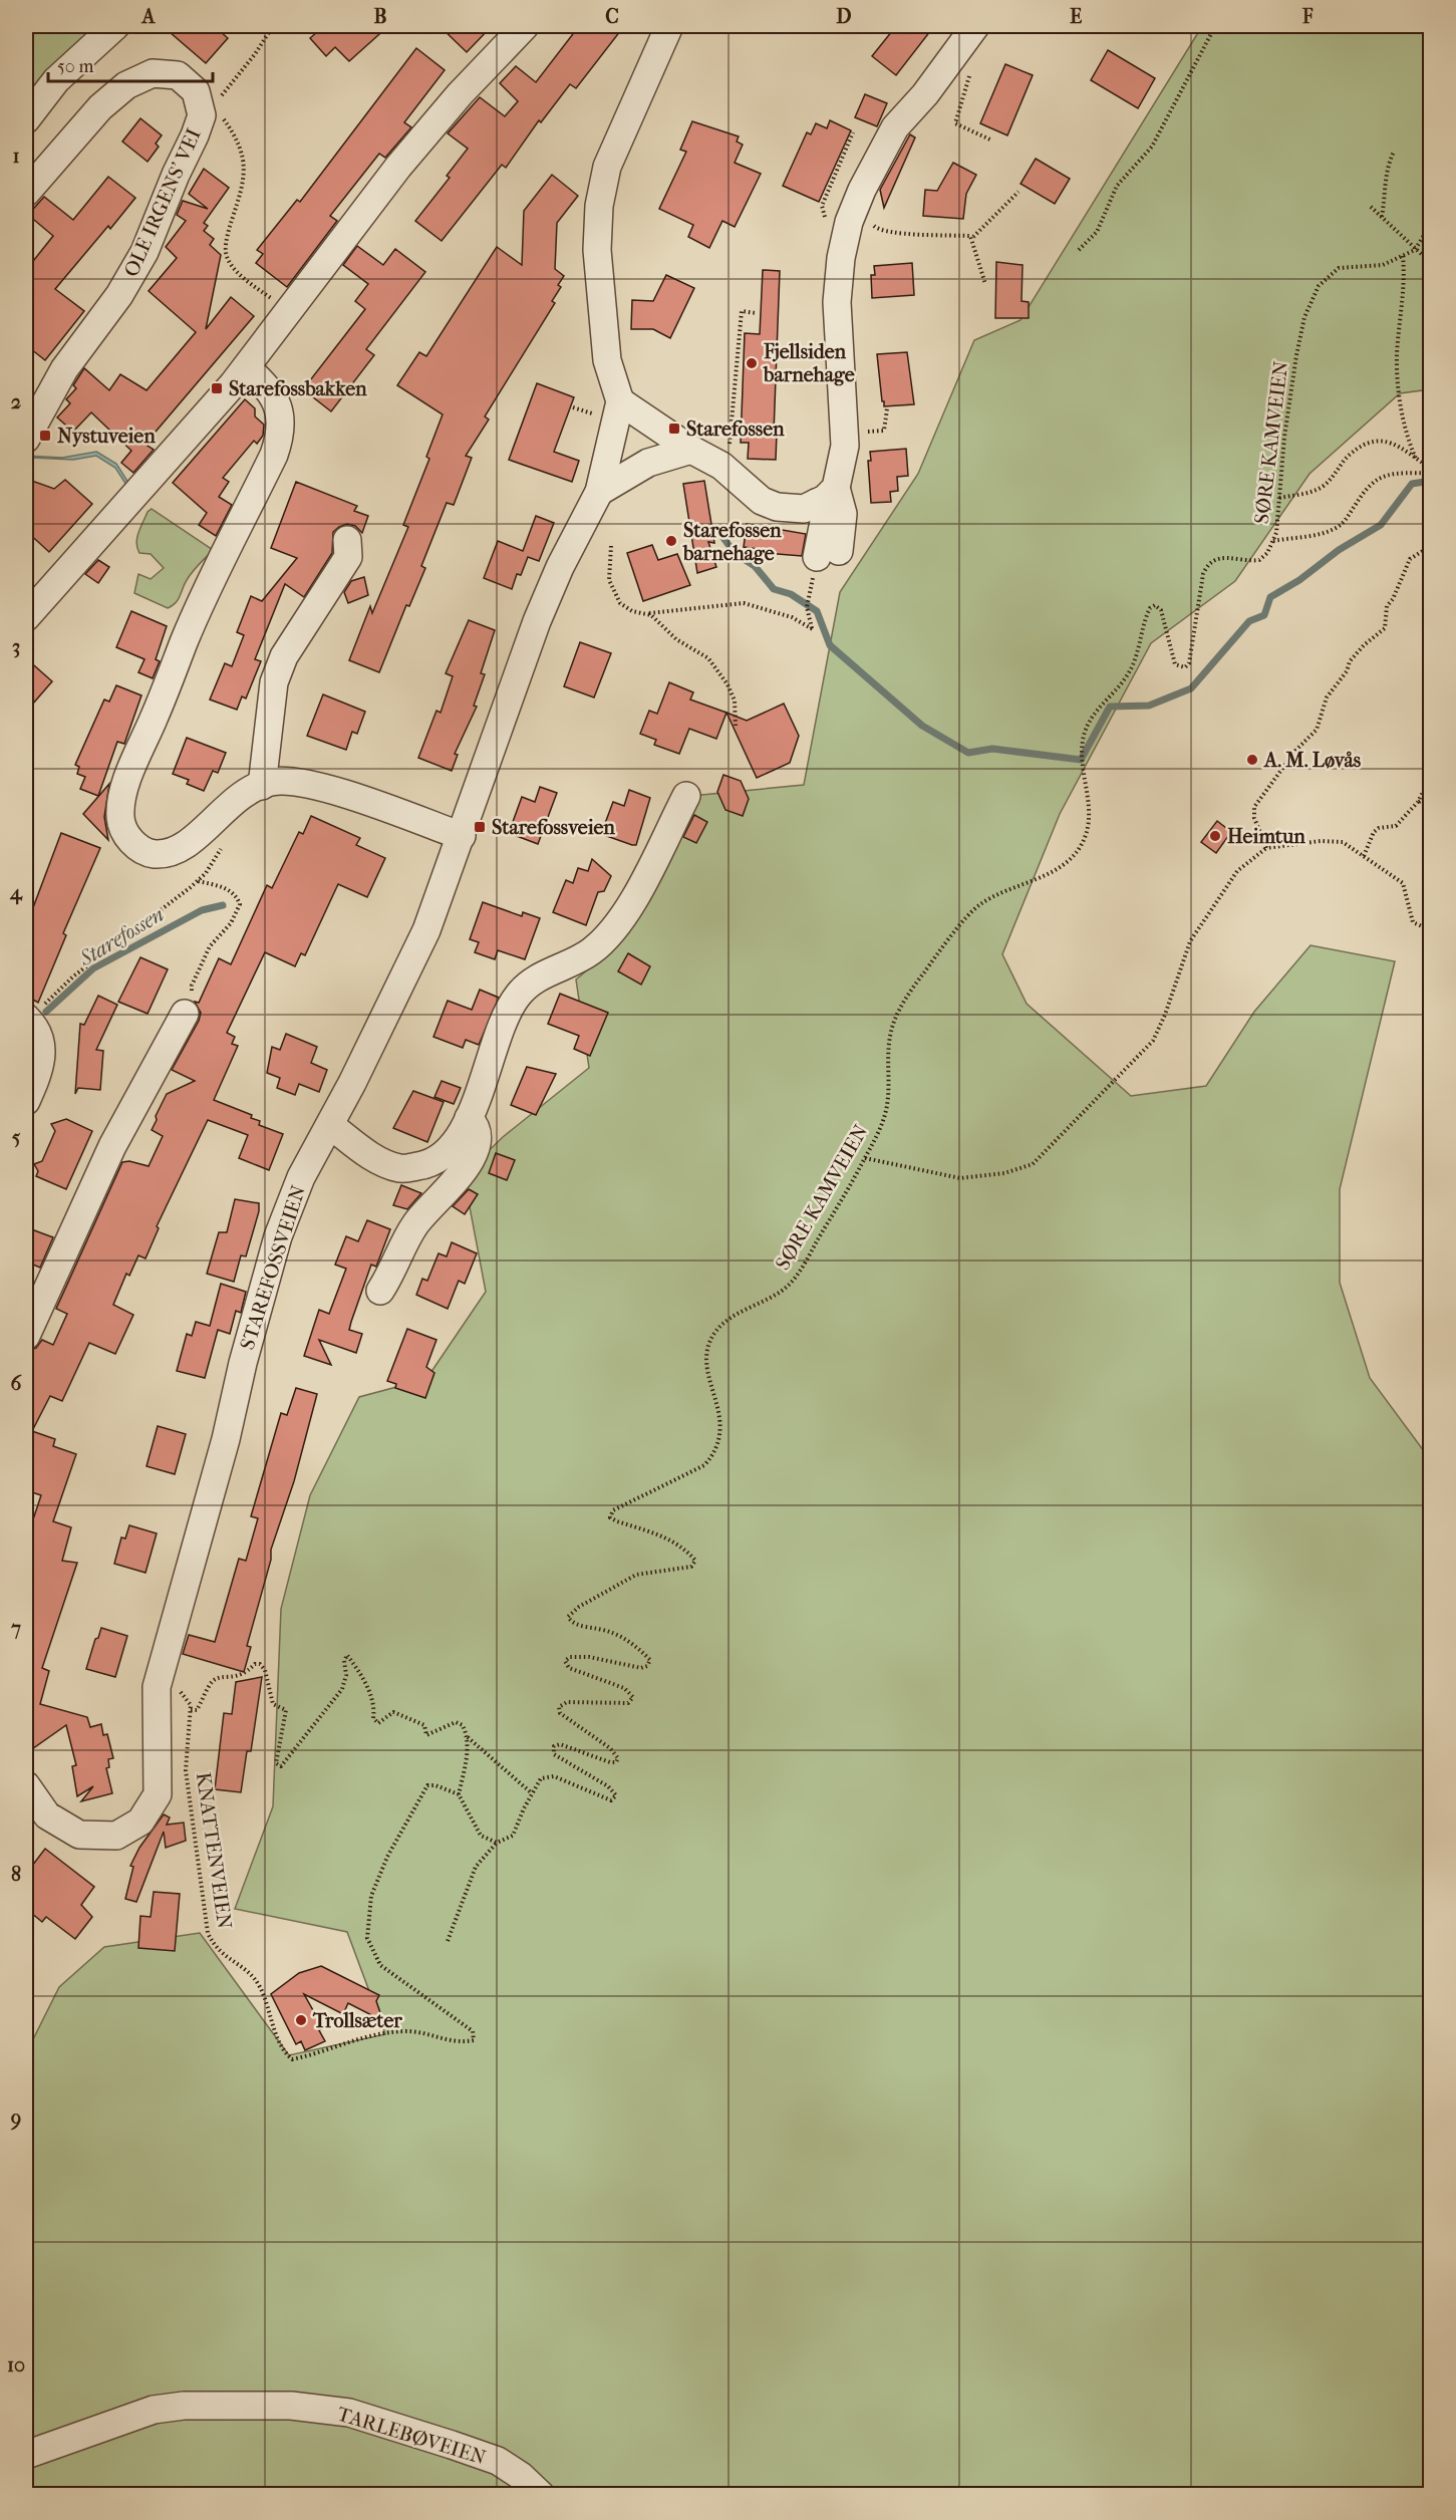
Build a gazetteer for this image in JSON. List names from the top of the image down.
{
  "streets": {
    "street": ["OLE IRGENS' VEI", "STAREFOSSVEIEN", "TARLEBØVEIEN"],
    "path": ["SØRE KAMVEIEN", "KNATTENVEIEN"]
  },
  "water": ["Starefossen"],
  "places": {
    "other": [
      "Fjellsiden barnehage",
      "Starefossen barnehage",
      "A. M. Løvås",
      "Heimtun",
      "Trollsæter"
    ],
    "transit": [
      "Starefossbakken",
      "Starefossen",
      "Nystuveien",
      "Starefossveien"
    ]
  },
  "scale_bar": "50 m",
  "grid": {
    "columns": [
      "A",
      "B",
      "C",
      "D",
      "E",
      "F"
    ],
    "rows": [
      "1",
      "2",
      "3",
      "4",
      "5",
      "6",
      "7",
      "8",
      "9",
      "10"
    ]
  }
}
